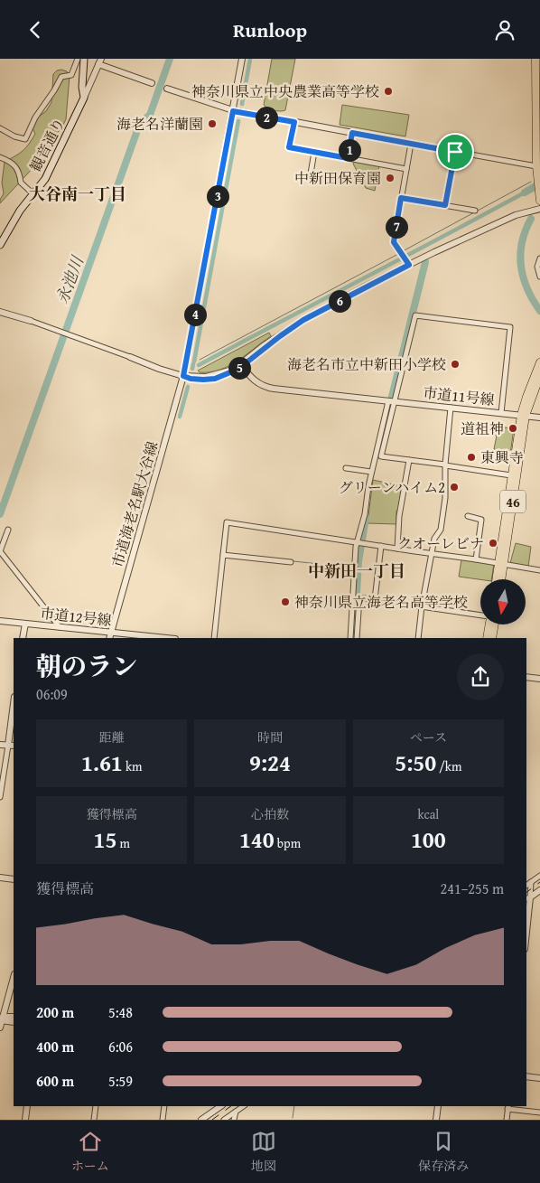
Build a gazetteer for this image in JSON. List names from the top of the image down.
{
  "streets": {
    "main road": ["観音通り", "46"],
    "street": ["市道11号線", "市道海老名駅大谷線", "市道12号線"]
  },
  "crossings": [
    ["市道11号線", "46"],
    ["市道海老名駅大谷線", "市道12号線"]
  ],
  "districts": ["大谷南一丁目", "中新田一丁目"],
  "water": ["永池川"],
  "places": [
    "神奈川県立中央農業高等学校",
    "海老名洋蘭園",
    "中新田保育園",
    "海老名市立中新田小学校",
    "道祖神",
    "東興寺",
    "グリーンハイム2",
    "クオーレビナ",
    "神奈川県立海老名高等学校"
  ],
  "north": "bottom",
  "page": {
    "header": "Runloop",
    "pins": [
      "2",
      "1",
      "3",
      "7",
      "6",
      "4",
      "5"
    ],
    "heading": ["朝のラン", "06:09"],
    "stats": [
      ["距離", "1.61 km"],
      ["時間", "9:24"],
      ["ペース", "5:50 /km"],
      ["獲得標高", "15 m"],
      ["心拍数", "140 bpm"],
      ["kcal", "100"]
    ],
    "chart": ["獲得標高", "241–255 m"],
    "list": [
      {
        "name": "200 m",
        "note": "5:48"
      },
      {
        "name": "400 m",
        "note": "6:06"
      },
      {
        "name": "600 m",
        "note": "5:59"
      }
    ],
    "tabs": ["ホーム", "地図", "保存済み"]
  }
}
